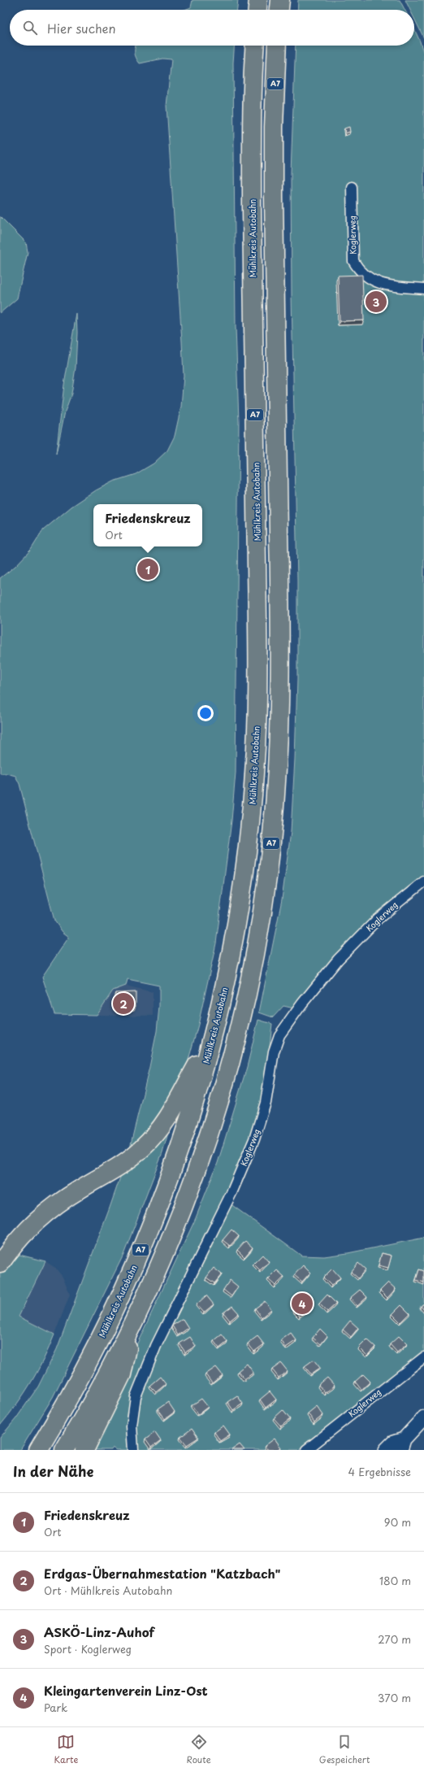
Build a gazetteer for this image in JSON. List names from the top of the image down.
{
  "streets": {
    "highway": ["A7", "Mühlkreis Autobahn"],
    "street": ["Koglerweg"]
  },
  "page": {
    "search": "Hier suchen",
    "pins": [
      "3",
      "1",
      "2",
      "4"
    ],
    "popup": ["Friedenskreuz", "Ort"],
    "heading": ["In der Nähe", "4 Ergebnisse"],
    "list": [
      {
        "mark": "1",
        "name": "Friedenskreuz",
        "note": "Ort",
        "value": "90 m"
      },
      {
        "mark": "2",
        "name": "Erdgas-Übernahmestation \"Katzbach\"",
        "note": "Ort · Mühlkreis Autobahn",
        "value": "180 m"
      },
      {
        "mark": "3",
        "name": "ASKÖ-Linz-Auhof",
        "note": "Sport · Koglerweg",
        "value": "270 m"
      },
      {
        "mark": "4",
        "name": "Kleingartenverein Linz-Ost",
        "note": "Park",
        "value": "370 m"
      }
    ],
    "nav": ["Karte", "Route", "Gespeichert"]
  }
}
